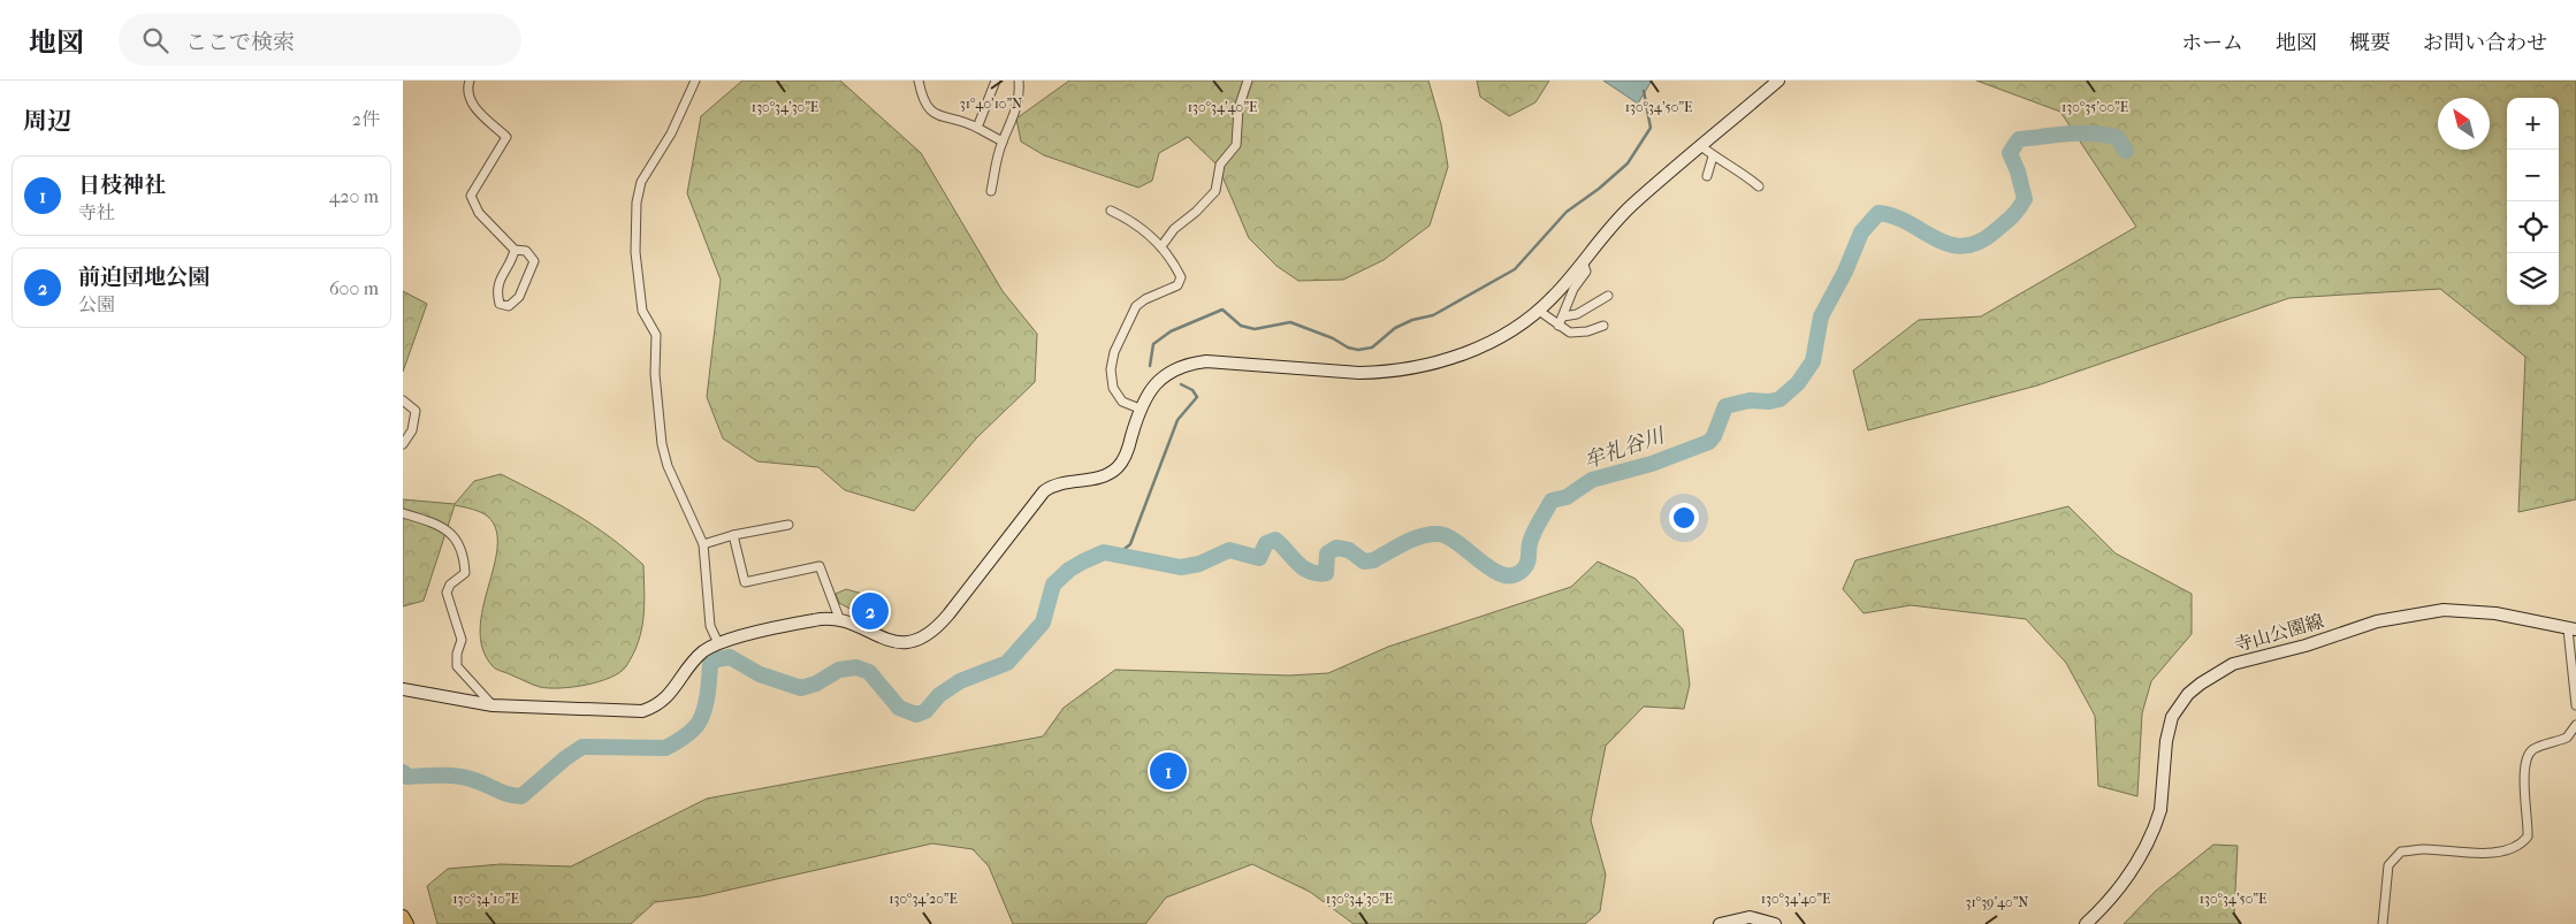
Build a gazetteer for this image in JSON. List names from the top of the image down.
{
  "streets": {
    "street": ["寺山公園線"]
  },
  "water": ["牟礼谷川"],
  "north": "top left",
  "page": {
    "header": "地図",
    "search": "ここで検索",
    "nav": [
      "ホーム",
      "地図",
      "概要",
      "お問い合わせ"
    ],
    "heading": ["周辺", "2件"],
    "map_buttons": ["+", "−"],
    "list": [
      {
        "mark": "1",
        "name": "日枝神社",
        "note": "寺社",
        "value": "420 m"
      },
      {
        "mark": "2",
        "name": "前迫団地公園",
        "note": "公園",
        "value": "600 m"
      }
    ],
    "pins": ["2", "1"]
  },
  "coordinates": [
    "31°40'10\"N",
    "130°35'00\"E",
    "130°34'30\"E",
    "130°34'40\"E",
    "130°34'50\"E",
    "130°34'10\"E",
    "130°34'20\"E",
    "31°39'40\"N"
  ]
}
